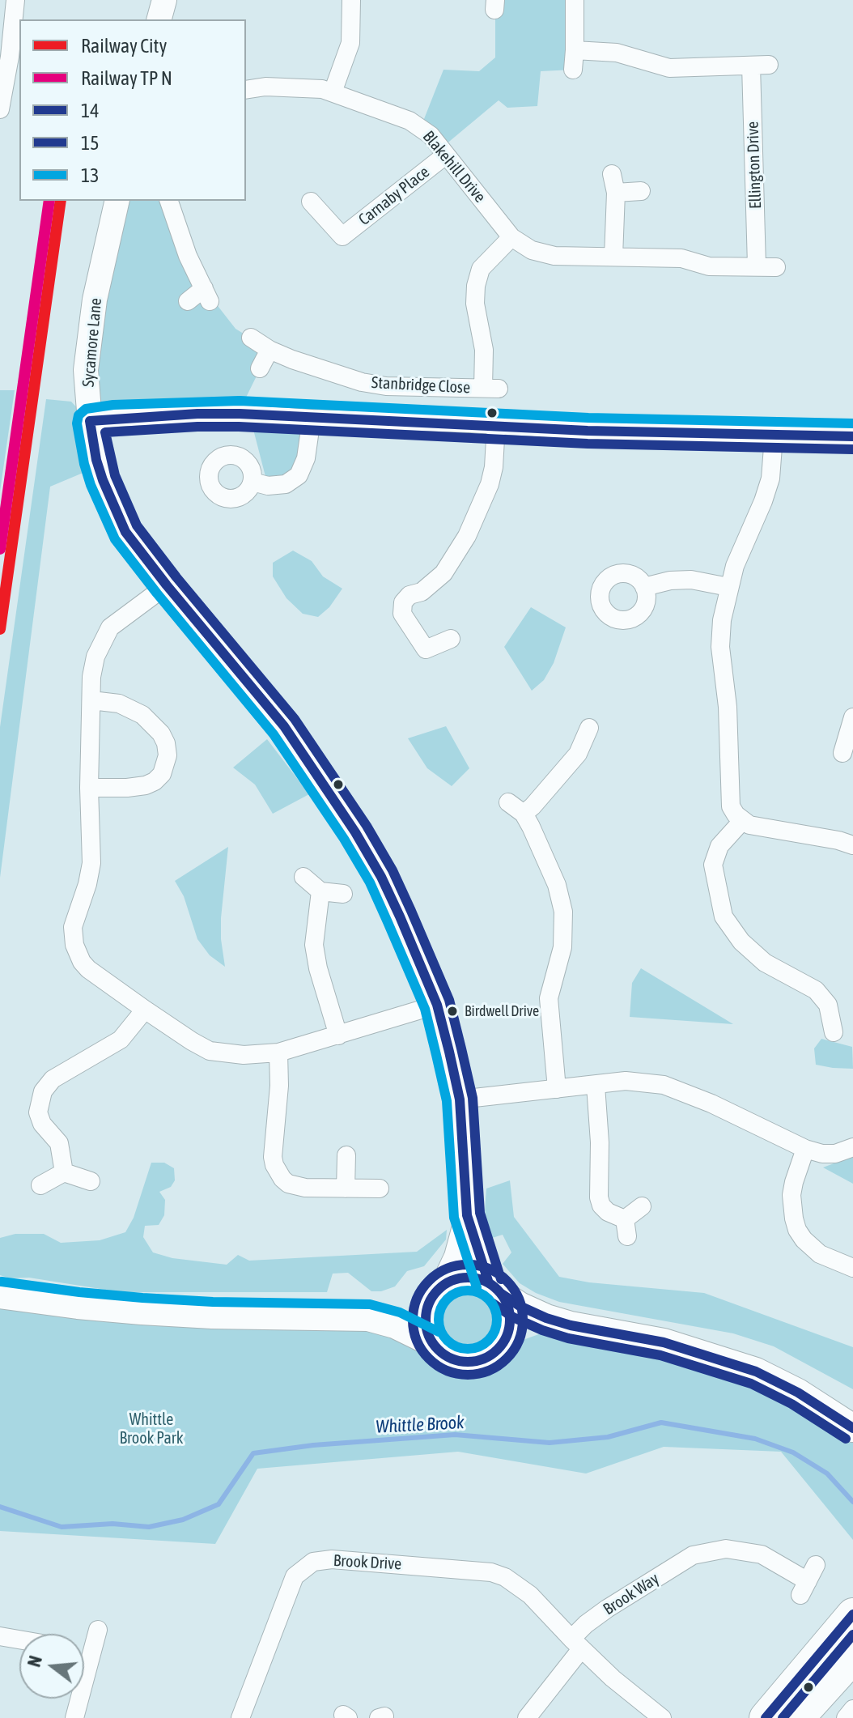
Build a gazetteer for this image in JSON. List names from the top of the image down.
{
  "streets": {
    "street": [
      "Ellington Drive",
      "Blakehill Drive",
      "Carnaby Place",
      "Sycamore Lane",
      "Stanbridge Close",
      "Brook Drive",
      "Brook Way"
    ]
  },
  "crossings": [
    ["Ellington Drive", "Blakehill Drive"],
    ["Blakehill Drive", "Carnaby Place"],
    ["Blakehill Drive", "Stanbridge Close"],
    ["Brook Drive", "Brook Way"]
  ],
  "water": ["Whittle Brook"],
  "parks": ["Whittle Brook Park"],
  "places": ["Birdwell Drive"],
  "lines": [
    "rail line City",
    "transit line 13",
    "transit line 14",
    "transit line 15"
  ],
  "legend": [
    "Railway City",
    "Railway TP N",
    "14",
    "15",
    "13"
  ],
  "north": "left"
}
